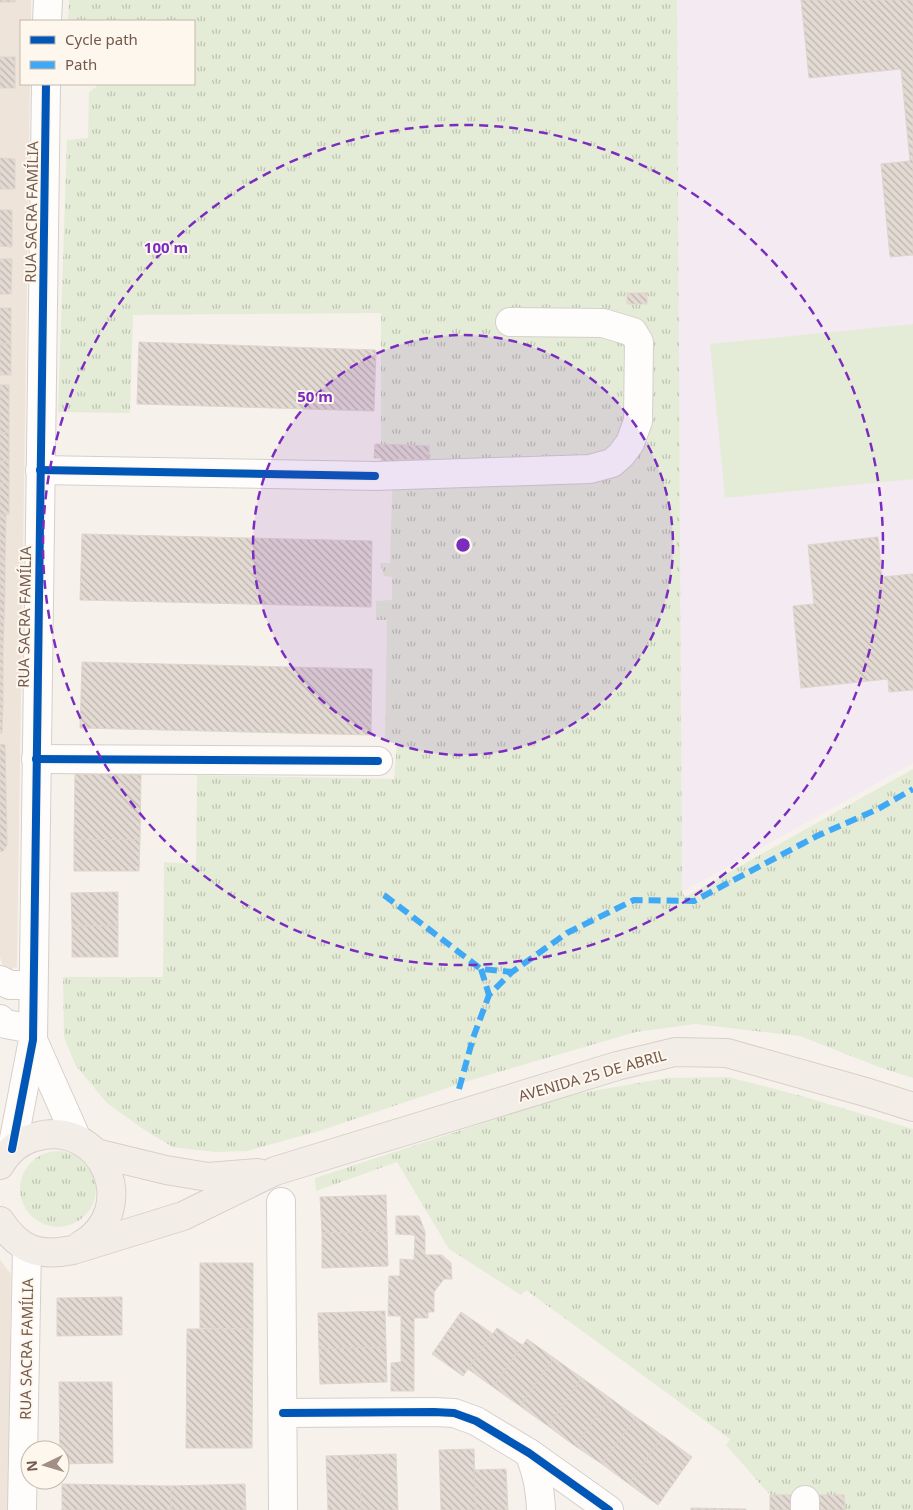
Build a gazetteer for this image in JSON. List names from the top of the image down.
{
  "streets": {
    "main road": ["AVENIDA 25 DE ABRIL"],
    "street": ["RUA SACRA FAMÍLIA"]
  },
  "crossings": [
    ["RUA SACRA FAMÍLIA", "AVENIDA 25 DE ABRIL"]
  ],
  "legend": ["Cycle path", "Path"],
  "north": "left",
  "rings": ["100 m", "50 m"]
}
